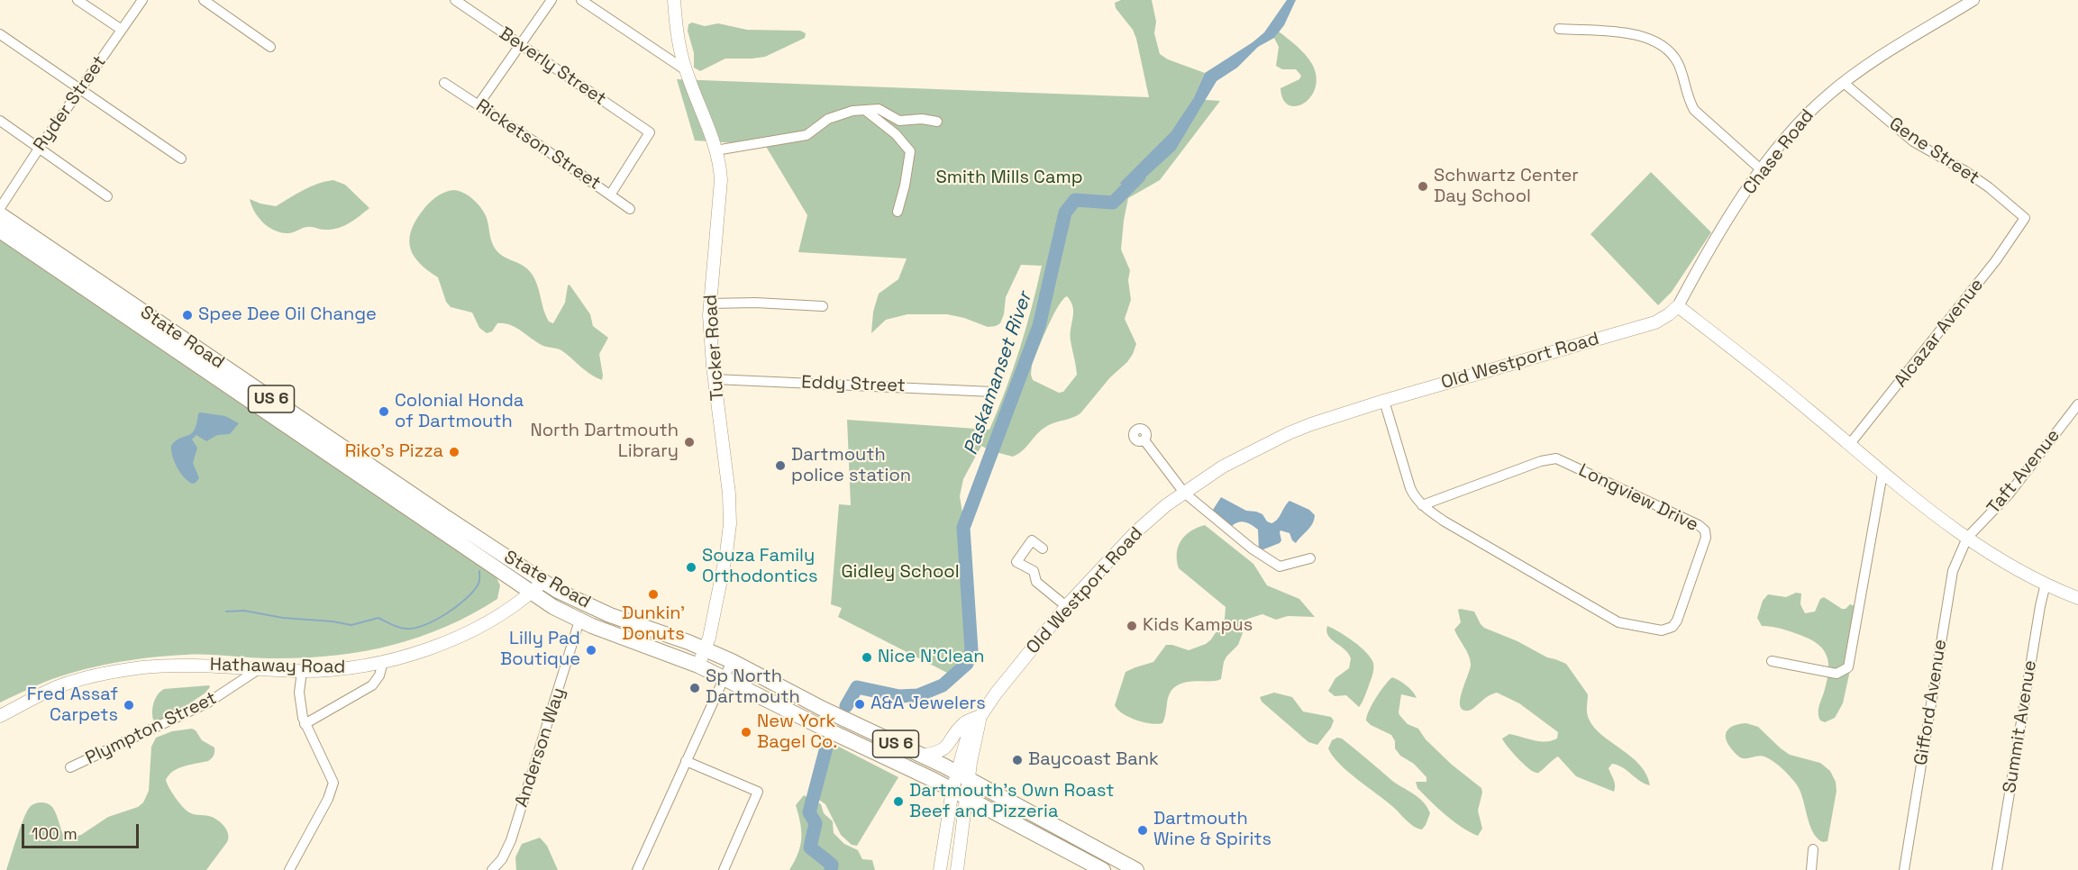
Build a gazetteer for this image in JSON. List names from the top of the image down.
{
  "streets": {
    "main road": [
      "State Road",
      "Tucker Road",
      "Old Westport Road",
      "US 6",
      "Hathaway Road"
    ],
    "street": [
      "Beverly Street",
      "Ryder Street",
      "Ricketson Street",
      "Gene Street",
      "Chase Road",
      "Alcazar Avenue",
      "Eddy Street",
      "Taft Avenue",
      "Longview Drive",
      "Gifford Avenue",
      "Summit Avenue",
      "Plympton Street",
      "Anderson Way"
    ]
  },
  "crossings": [
    ["Beverly Street", "Ricketson Street"],
    ["Gene Street", "Chase Road"],
    ["Gene Street", "Alcazar Avenue"],
    ["Chase Road", "Old Westport Road"],
    ["State Road", "Tucker Road"],
    ["State Road", "Old Westport Road"],
    ["State Road", "Hathaway Road"],
    ["State Road", "Anderson Way"],
    ["Tucker Road", "Eddy Street"],
    ["Old Westport Road", "Longview Drive"],
    ["Taft Avenue", "Gifford Avenue"],
    ["Hathaway Road", "Plympton Street"]
  ],
  "water": ["Paskamanset River"],
  "parks": ["Smith Mills Camp", "Gidley School"],
  "places": [
    "Schwartz Center Day School",
    "Spee Dee Oil Change",
    "Colonial Honda of Dartmouth",
    "North Dartmouth Library",
    "Riko's Pizza",
    "Dartmouth police station",
    "Souza Family Orthodontics",
    "Dunkin' Donuts",
    "Kids Kampus",
    "Lilly Pad Boutique",
    "Nice N'Clean",
    "Sp North Dartmouth",
    "A&A Jewelers",
    "Fred Assaf Carpets",
    "New York Bagel Co.",
    "Baycoast Bank",
    "Dartmouth's Own Roast Beef and Pizzeria",
    "Dartmouth Wine & Spirits"
  ],
  "scale_bar": "100 m"
}
